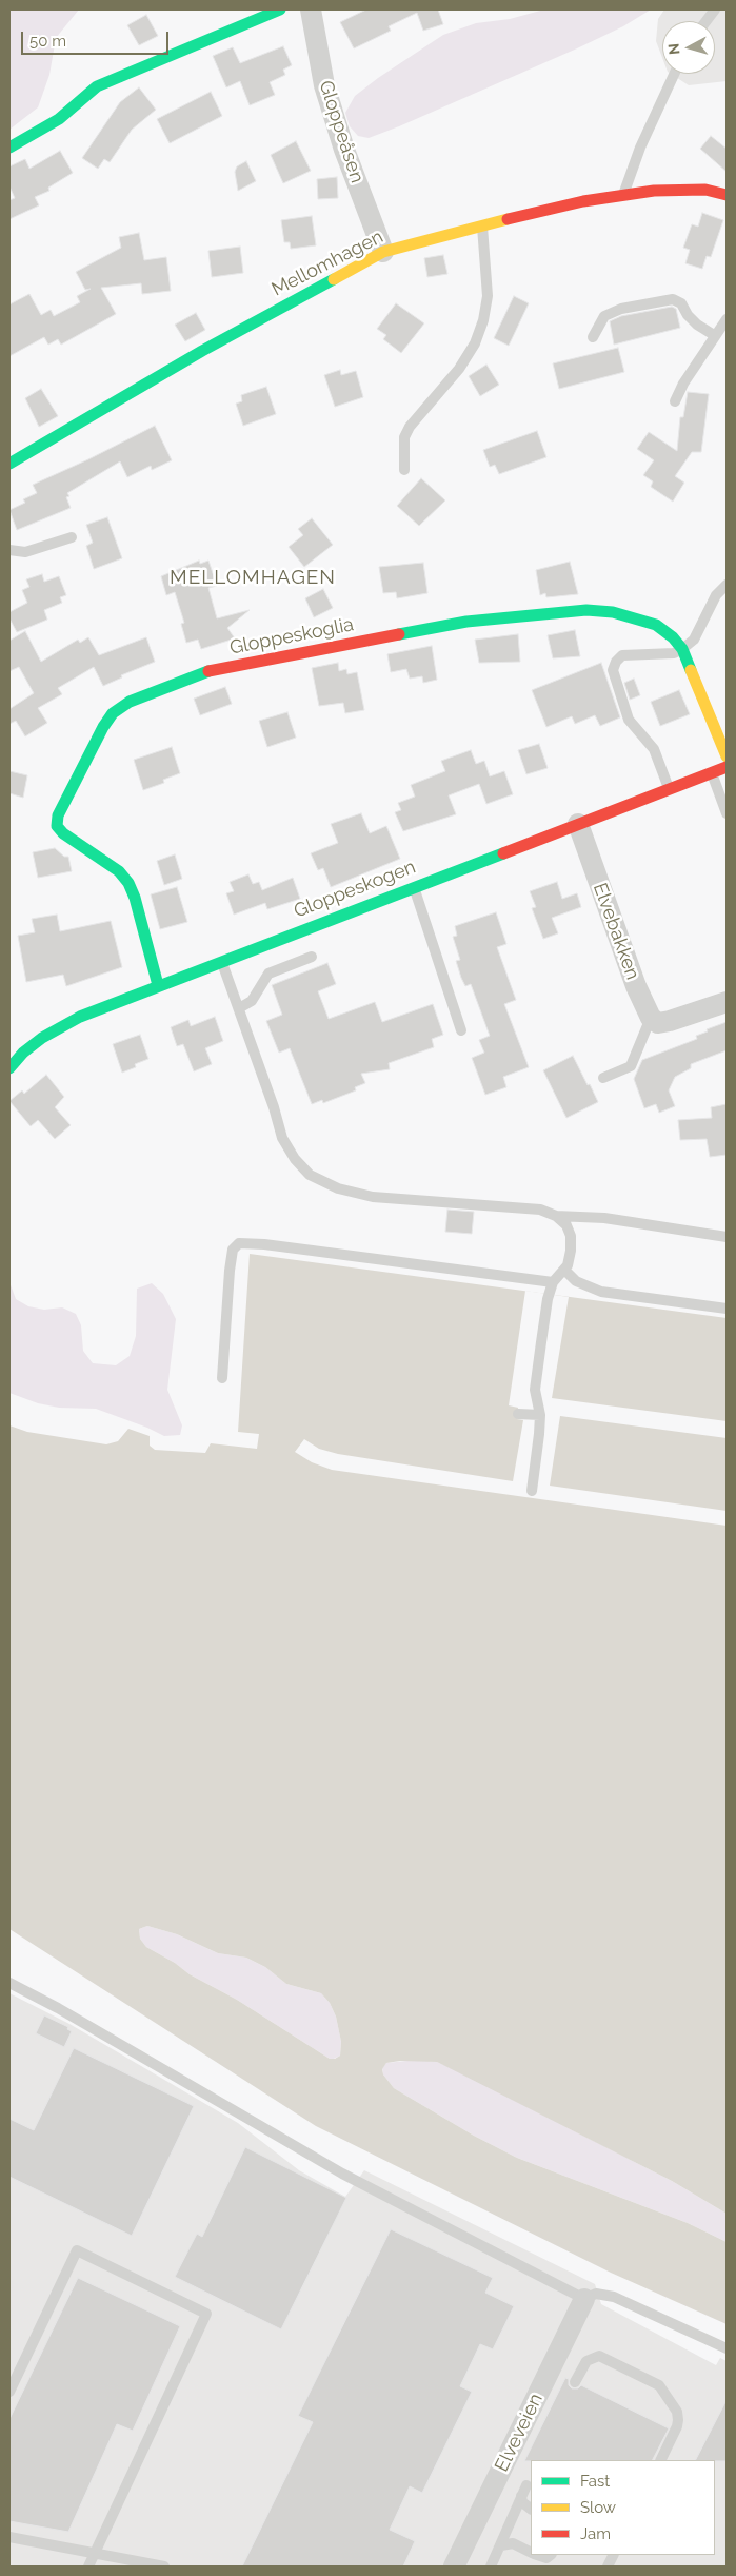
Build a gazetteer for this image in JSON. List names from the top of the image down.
{
  "streets": {
    "street": [
      "Gloppeåsen",
      "Mellomhagen",
      "Gloppeskoglia",
      "Gloppeskogen",
      "Elvebakken",
      "Elveveien"
    ]
  },
  "crossings": [
    ["Gloppeåsen", "Mellomhagen"],
    ["Gloppeskoglia", "Gloppeskogen"],
    ["Gloppeskogen", "Elvebakken"]
  ],
  "districts": ["MELLOMHAGEN"],
  "legend": ["Fast", "Slow", "Jam"],
  "scale_bar": "50 m",
  "north": "left"
}
